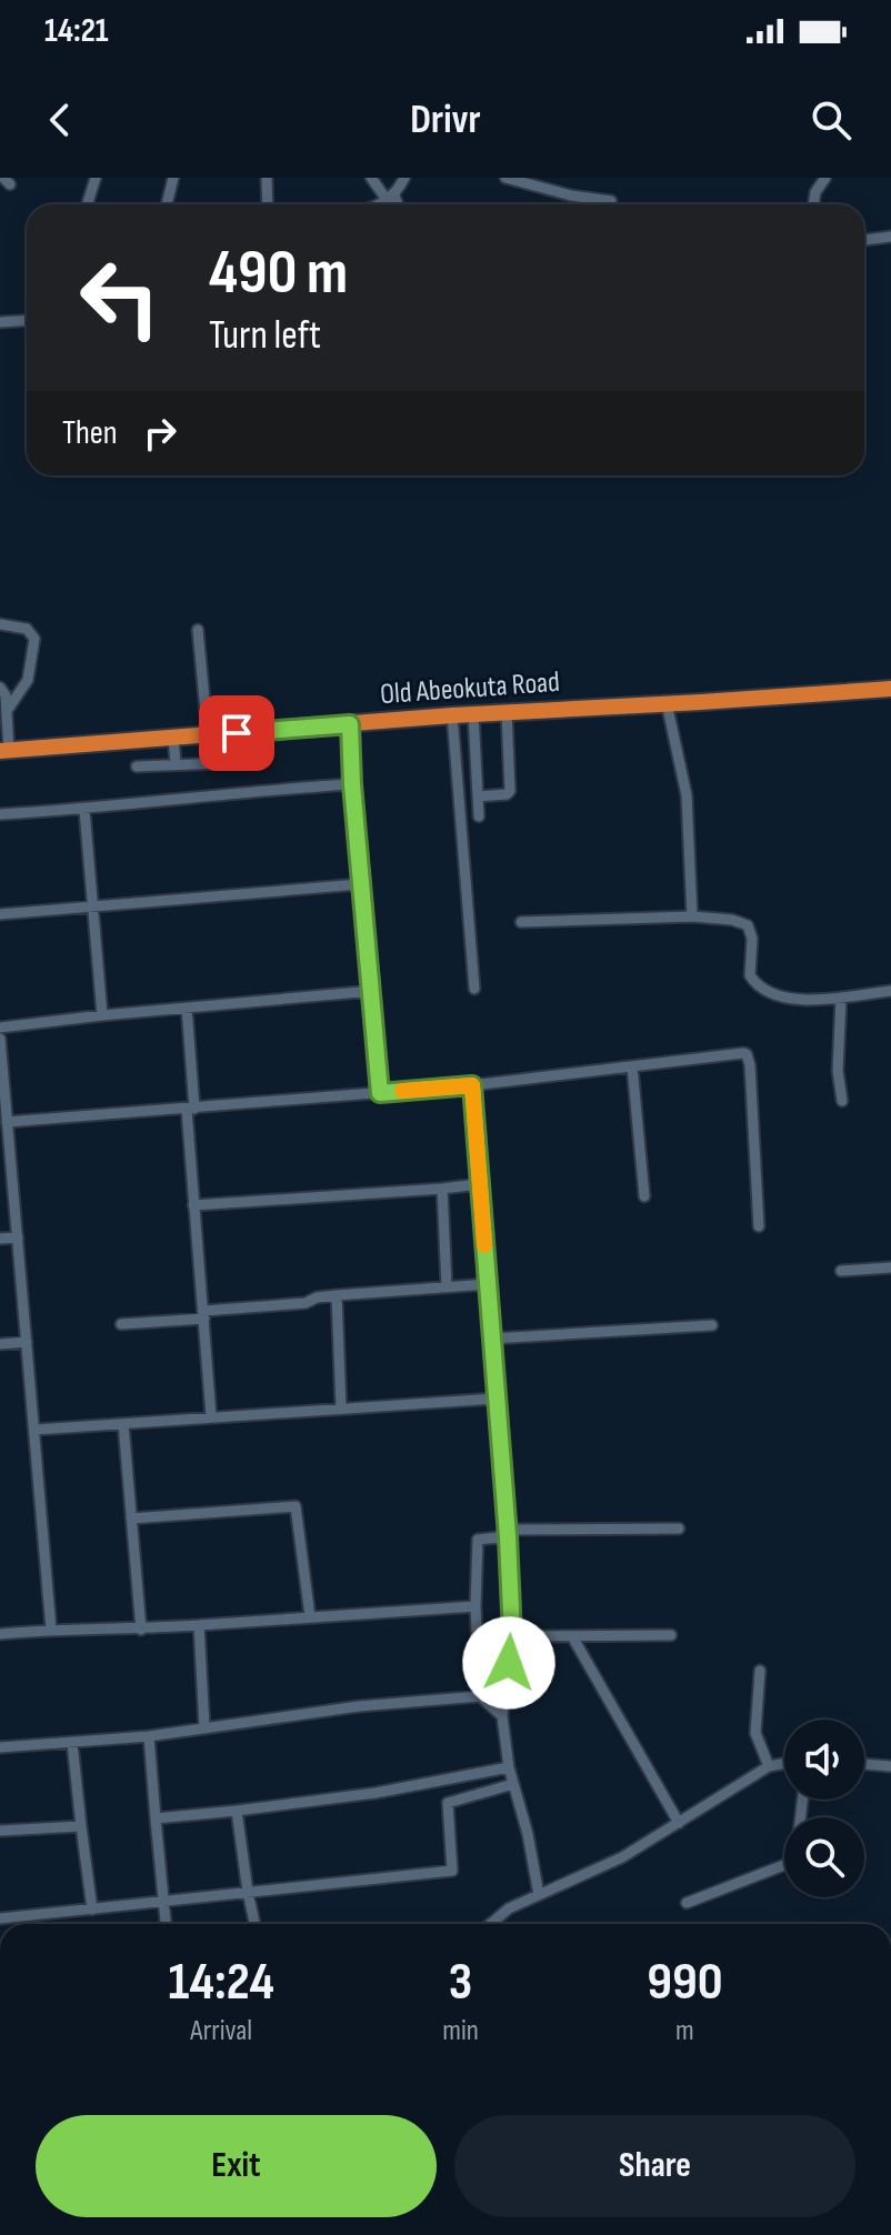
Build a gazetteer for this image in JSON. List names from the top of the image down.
{
  "streets": {
    "highway": ["Old Abeokuta Road"]
  },
  "page": {
    "status": "14:21",
    "header": "Drivr",
    "turn": ["490 m", "Turn left"],
    "then": "Then",
    "eta": [
      "14:24",
      "Arrival",
      "3",
      "min",
      "990",
      "m"
    ],
    "buttons": ["Exit", "Share"]
  }
}
